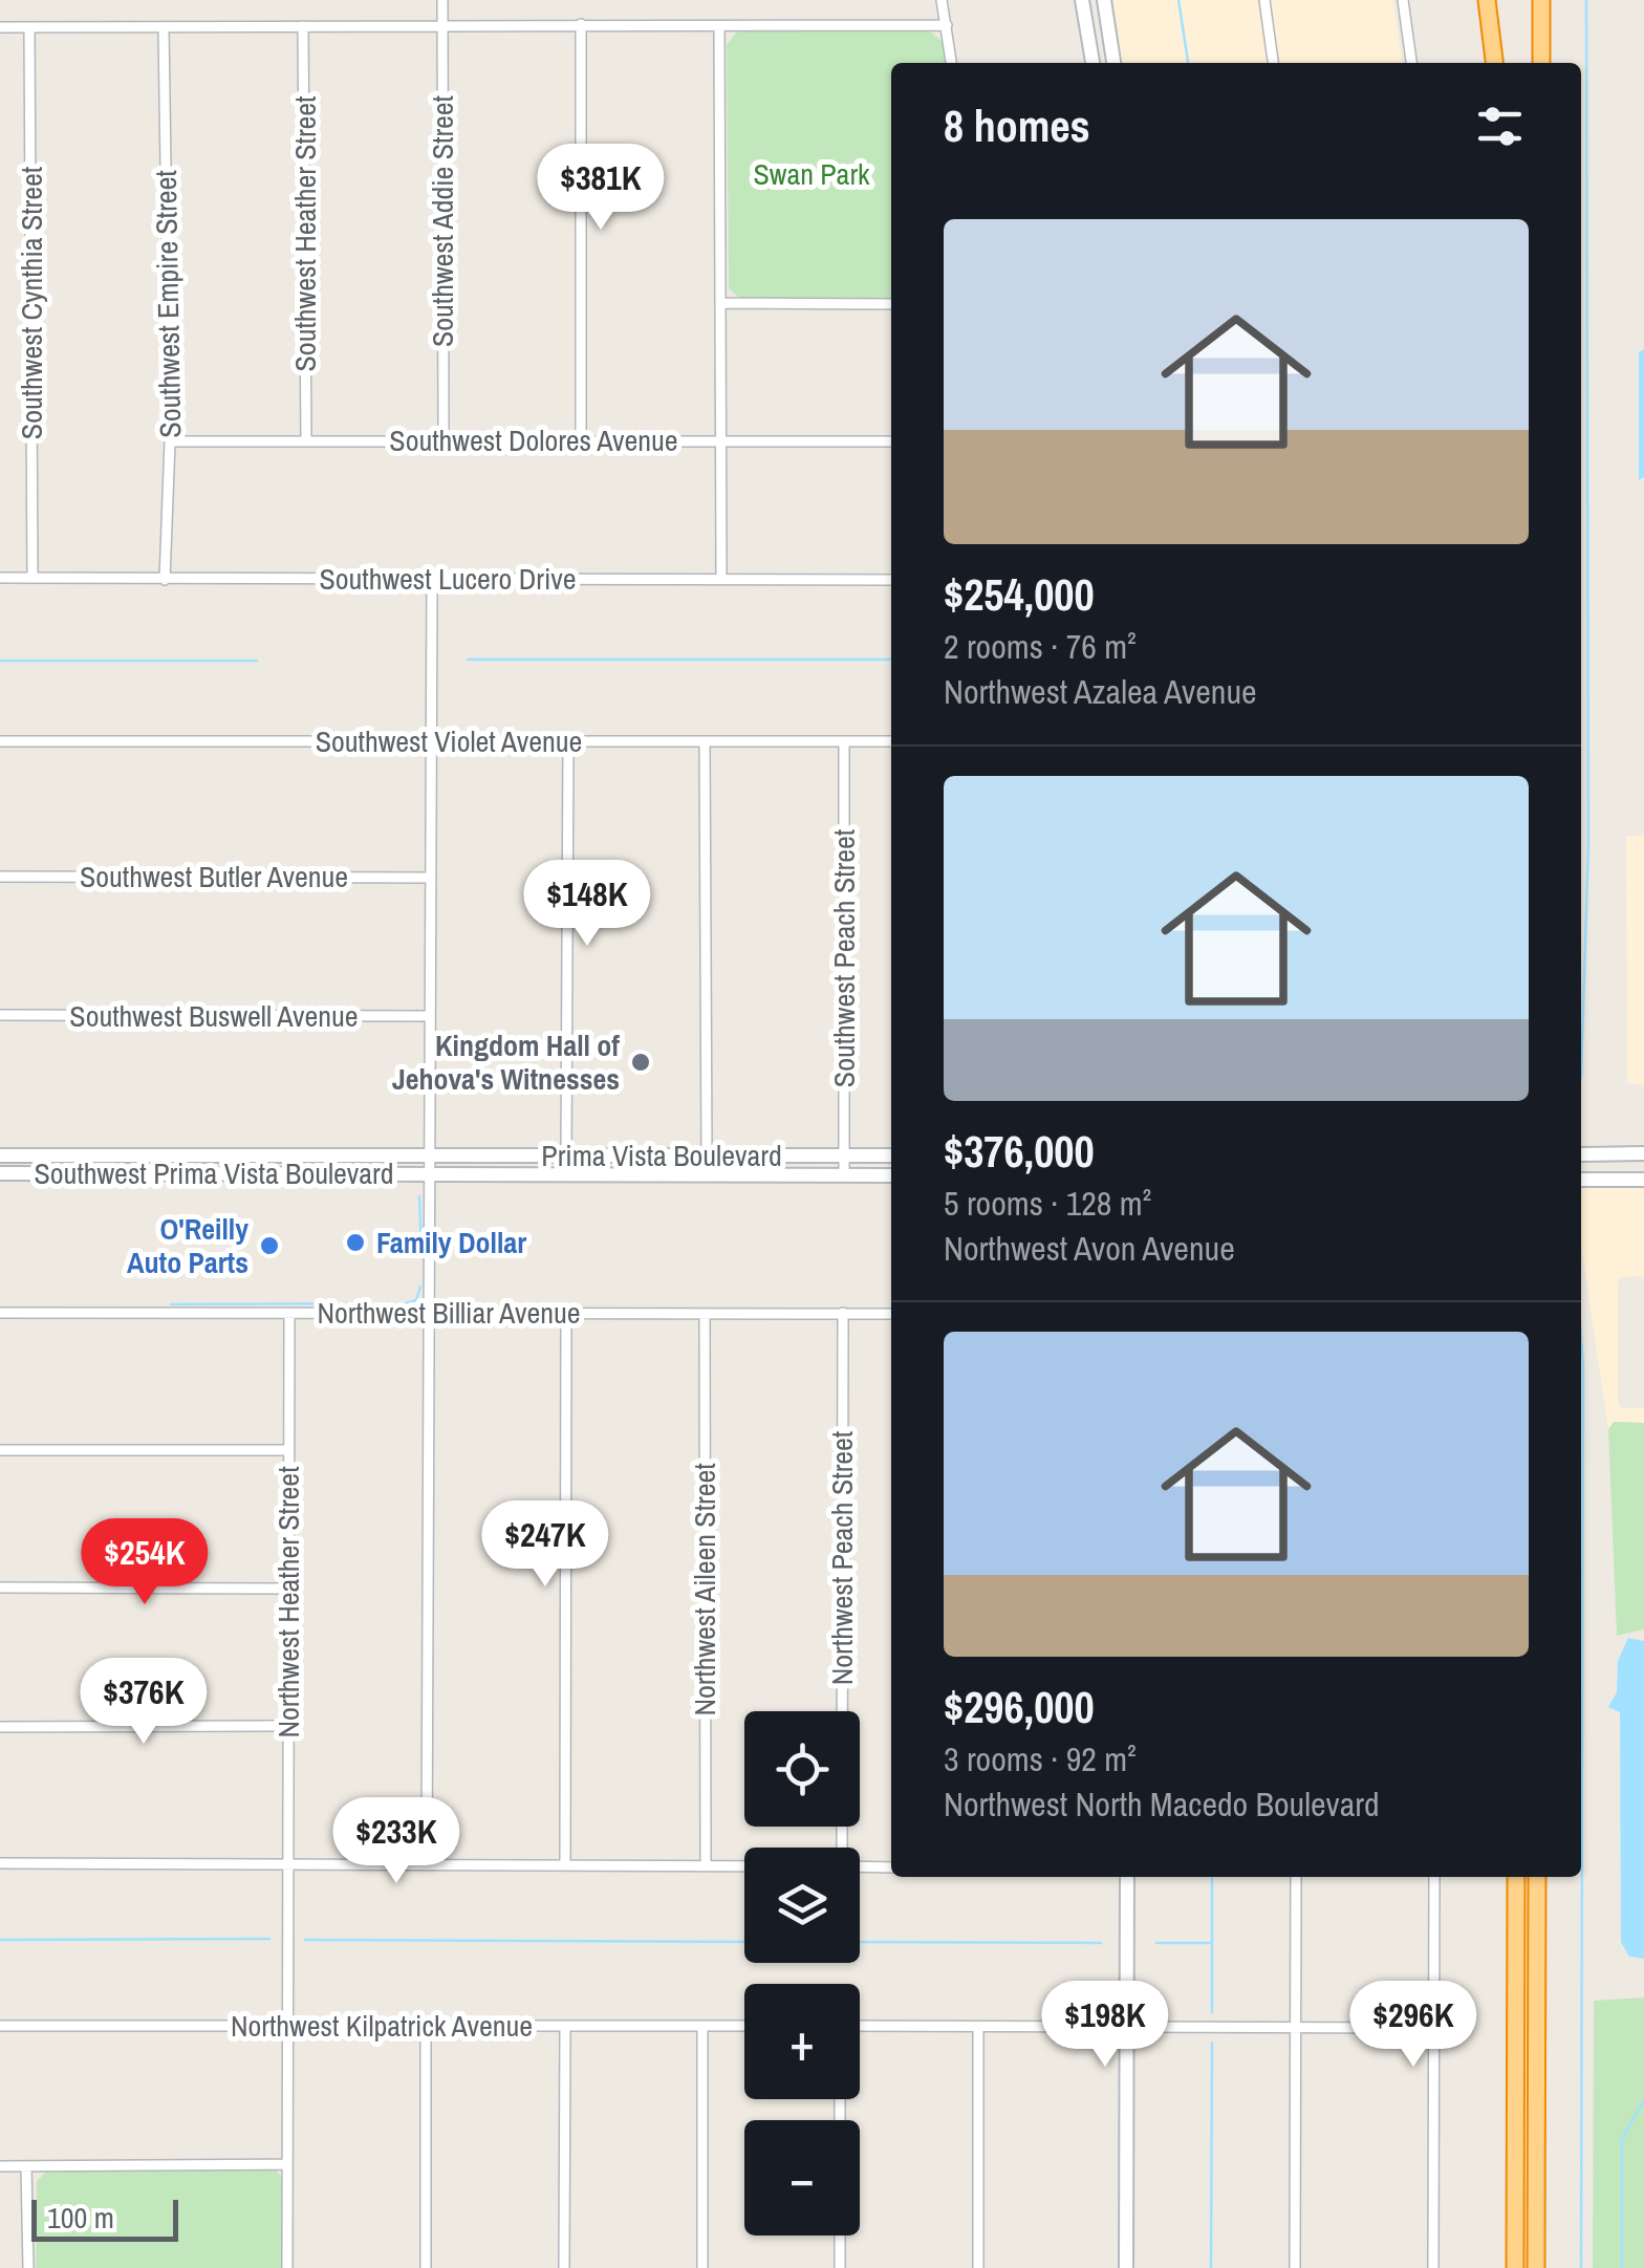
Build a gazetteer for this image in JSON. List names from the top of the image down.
{
  "streets": {
    "main road": ["Prima Vista Boulevard", "Southwest Prima Vista Boulevard"],
    "street": [
      "Southwest Addie Street",
      "Southwest Heather Street",
      "Southwest Cynthia Street",
      "Southwest Empire Street",
      "Southwest Dolores Avenue",
      "Southwest Lucero Drive",
      "Southwest Violet Avenue",
      "Southwest Butler Avenue",
      "Southwest Peach Street",
      "Southwest Buswell Avenue",
      "Northwest Billiar Avenue",
      "Northwest Peach Street",
      "Northwest Aileen Street",
      "Northwest Heather Street",
      "Northwest Kilpatrick Avenue"
    ]
  },
  "crossings": [
    ["Southwest Addie Street", "Southwest Dolores Avenue"],
    ["Southwest Heather Street", "Southwest Dolores Avenue"],
    ["Southwest Cynthia Street", "Southwest Lucero Drive"],
    ["Southwest Empire Street", "Southwest Dolores Avenue"],
    ["Southwest Empire Street", "Southwest Lucero Drive"],
    ["Southwest Violet Avenue", "Southwest Peach Street"],
    ["Southwest Peach Street", "Prima Vista Boulevard"],
    ["Prima Vista Boulevard", "Southwest Prima Vista Boulevard"],
    ["Northwest Billiar Avenue", "Northwest Peach Street"],
    ["Northwest Billiar Avenue", "Northwest Aileen Street"],
    ["Northwest Billiar Avenue", "Northwest Heather Street"],
    ["Northwest Heather Street", "Northwest Kilpatrick Avenue"]
  ],
  "parks": ["Swan Park"],
  "places": ["Kingdom Hall of Jehova's Witnesses", "Family Dollar", "O'Reilly Auto Parts"],
  "scale_bar": "100 m",
  "page": {
    "heading": "8 homes",
    "price": [
      "$381K",
      "$148K",
      "$247K",
      "$254K",
      "$376K",
      "$233K",
      "$198K",
      "$296K"
    ],
    "list": [
      {
        "name": "$254,000",
        "note": "2 rooms · 76 m² · Northwest Azalea Avenue"
      },
      {
        "name": "$376,000",
        "note": "5 rooms · 128 m² · Northwest Avon Avenue"
      },
      {
        "name": "$296,000",
        "note": "3 rooms · 92 m² · Northwest North Macedo Boulevard"
      }
    ],
    "map_buttons": ["+", "−"],
    "scale": "100 m"
  }
}
